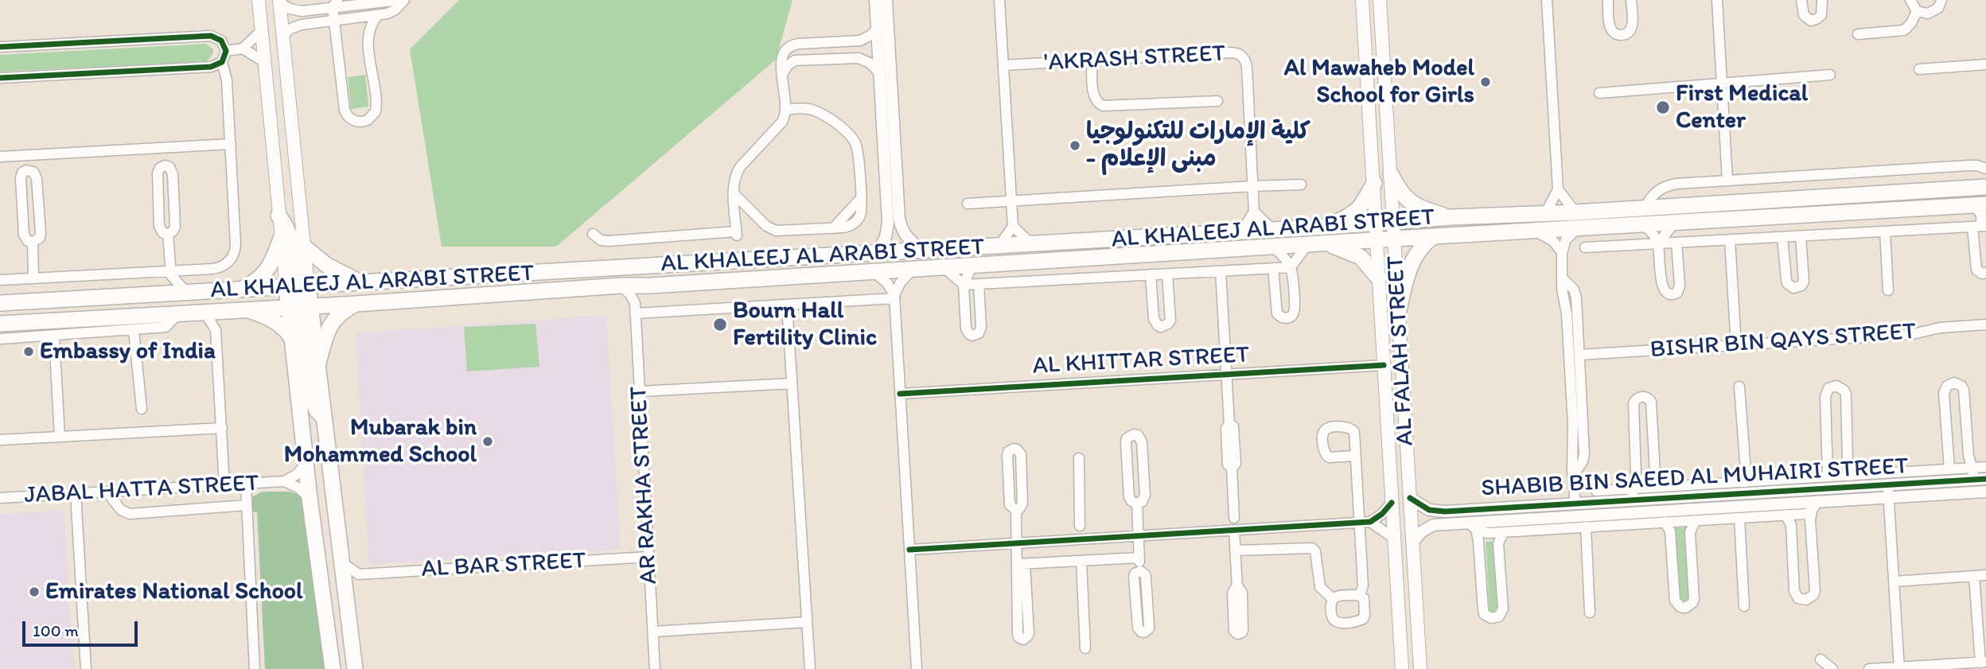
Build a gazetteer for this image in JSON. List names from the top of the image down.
{
  "streets": {
    "main road": ["AL KHALEEJ AL ARABI STREET", "AL FALAH STREET"],
    "street": [
      "'AKRASH STREET",
      "BISHR BIN QAYS STREET",
      "AL KHITTAR STREET",
      "SHABIB BIN SAEED AL MUHAIRI STREET",
      "AR RAKHA STREET",
      "JABAL HATTA STREET",
      "AL BAR STREET"
    ]
  },
  "crossings": [
    ["'AKRASH STREET", "AL KHALEEJ AL ARABI STREET"],
    ["AL KHALEEJ AL ARABI STREET", "AL FALAH STREET"],
    ["AL FALAH STREET", "AL KHITTAR STREET"],
    ["AL FALAH STREET", "SHABIB BIN SAEED AL MUHAIRI STREET"],
    ["AR RAKHA STREET", "AL BAR STREET"]
  ],
  "places": [
    "Al Mawaheb Model School for Girls",
    "First Medical Center",
    "كلية الإمارات للتكنولوجيا - مبنى الإعلام",
    "Bourn Hall Fertility Clinic",
    "Embassy of India",
    "Mubarak bin Mohammed School",
    "Emirates National School"
  ],
  "scale_bar": "100 m"
}
